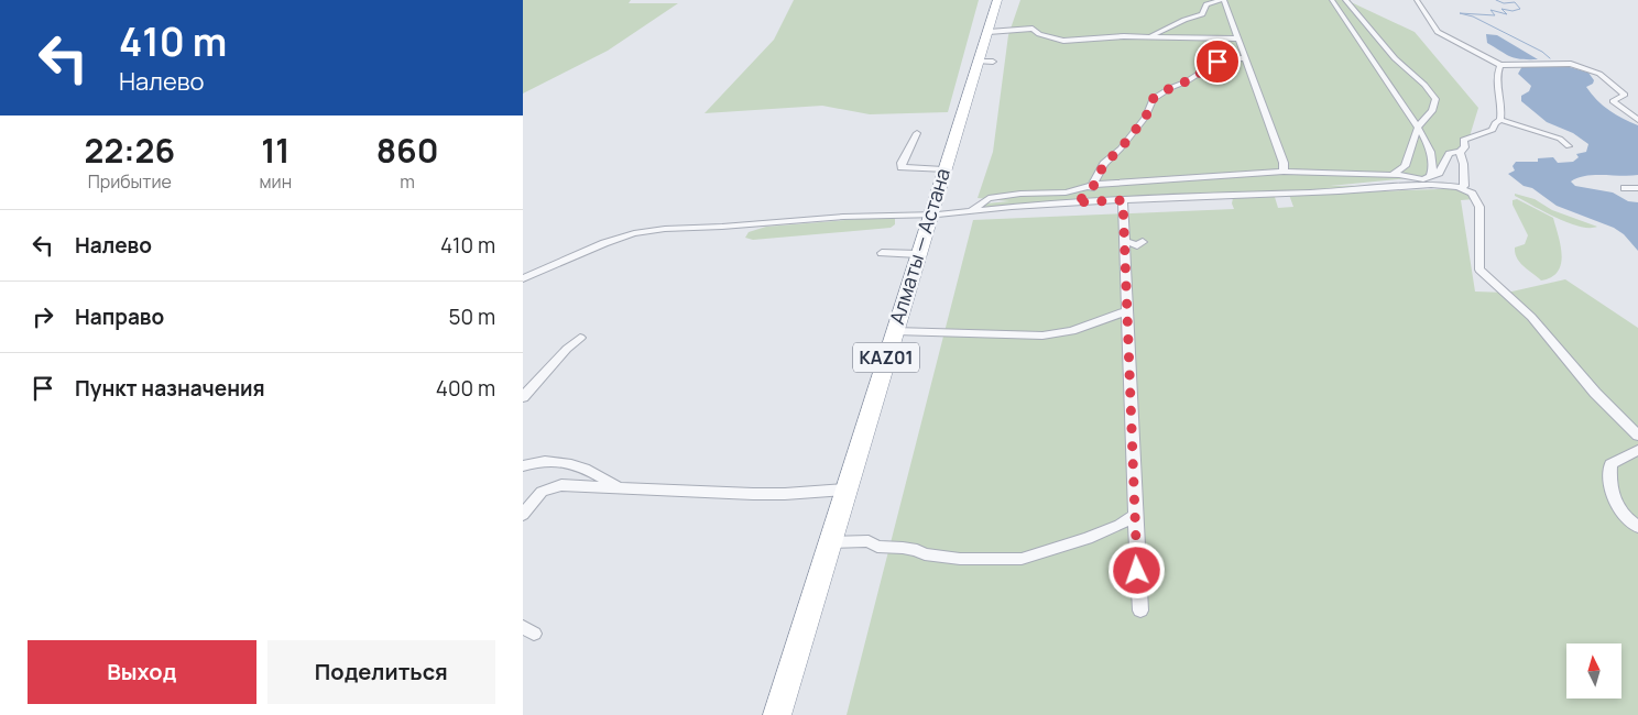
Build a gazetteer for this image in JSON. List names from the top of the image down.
{
  "streets": {
    "highway": ["Алматы — Астана", "KАZ01"]
  },
  "north": "top",
  "page": {
    "turn": ["410 m", "Налево"],
    "eta": [
      "22:26",
      "Прибытие",
      "11",
      "мин",
      "860",
      "m"
    ],
    "list": [
      {
        "name": "Налево",
        "value": "410 m"
      },
      {
        "name": "Направо",
        "value": "50 m"
      },
      {
        "name": "Пункт назначения",
        "value": "400 m"
      }
    ],
    "buttons": ["Выход", "Поделиться"]
  }
}
